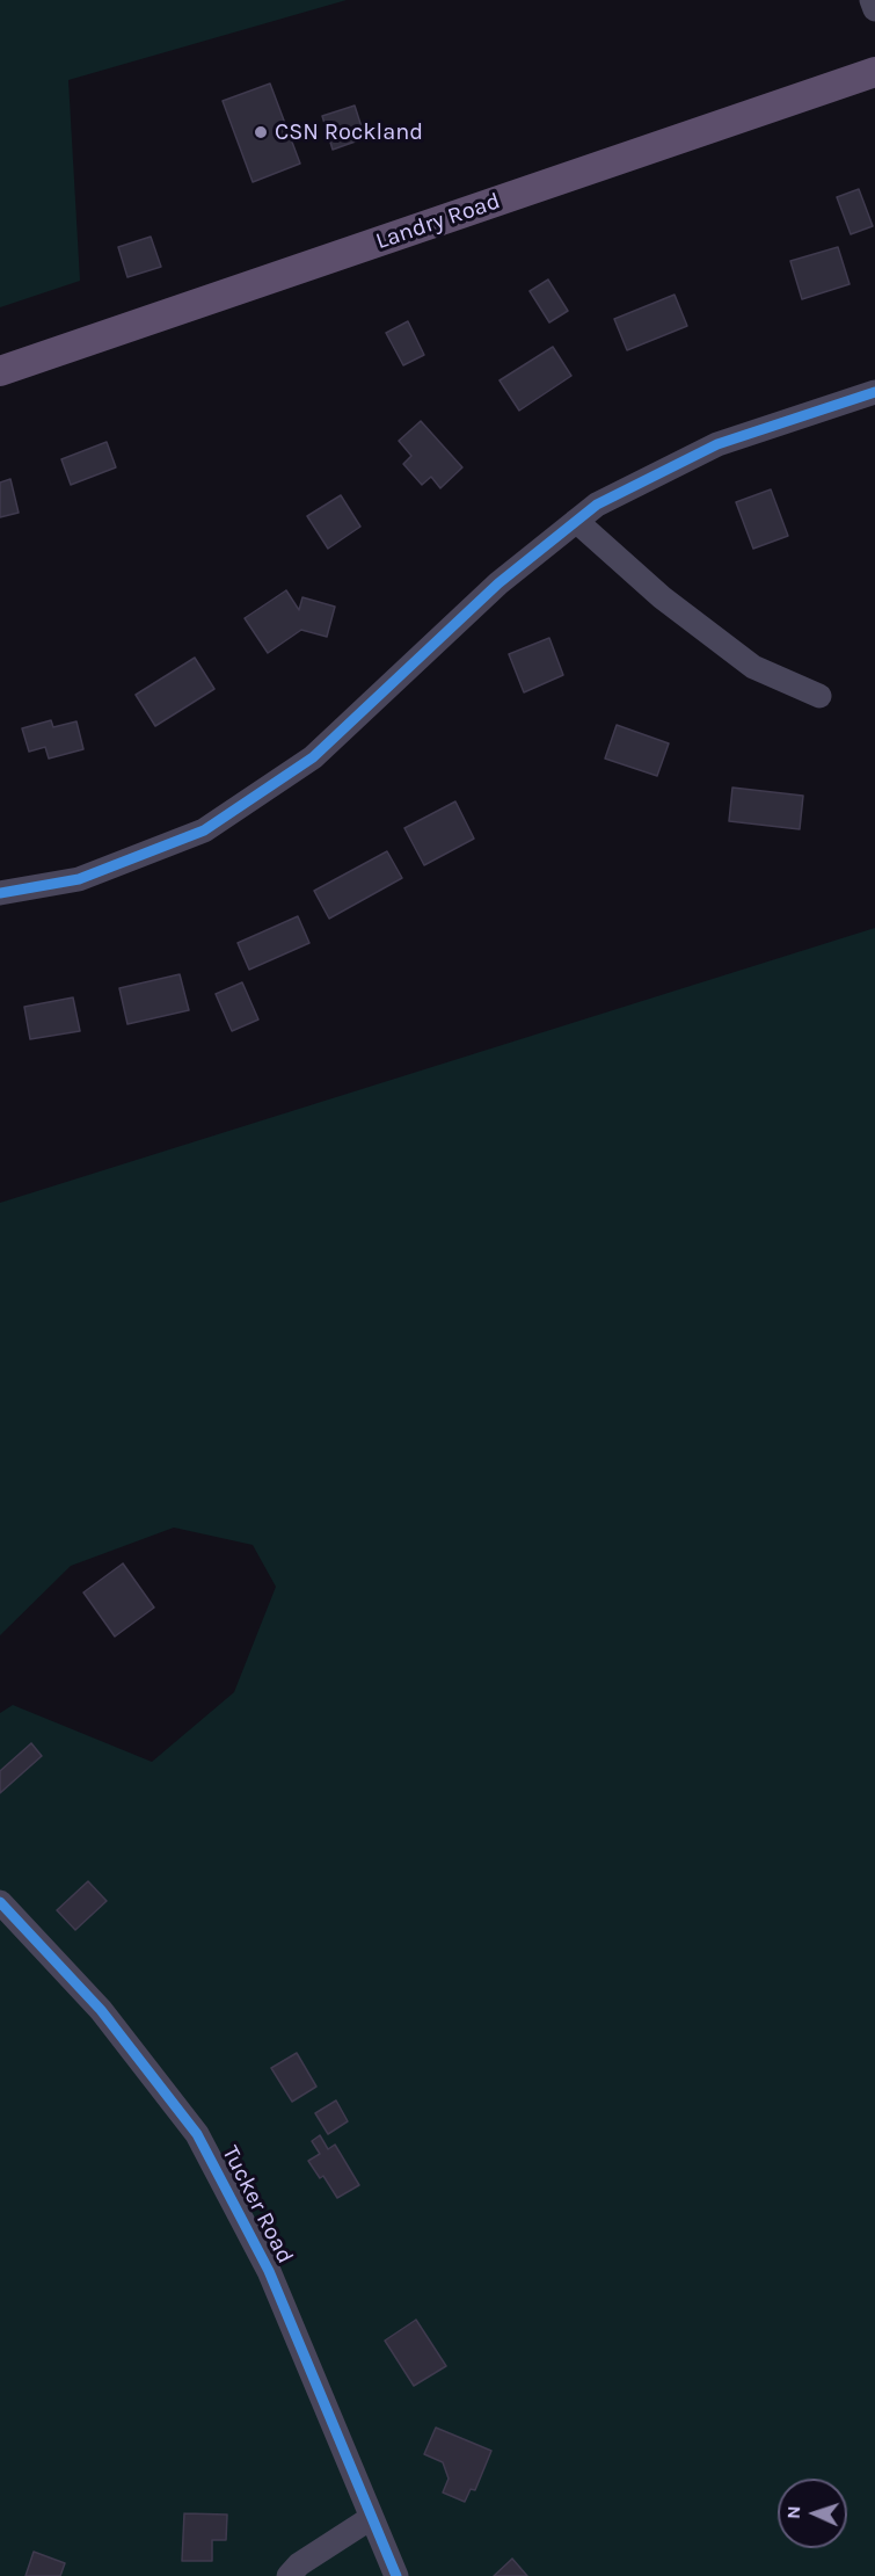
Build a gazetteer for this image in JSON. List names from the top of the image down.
{
  "streets": {
    "main road": ["Landry Road"],
    "street": ["Tucker Road"]
  },
  "places": ["CSN Rockland"],
  "north": "left"
}
